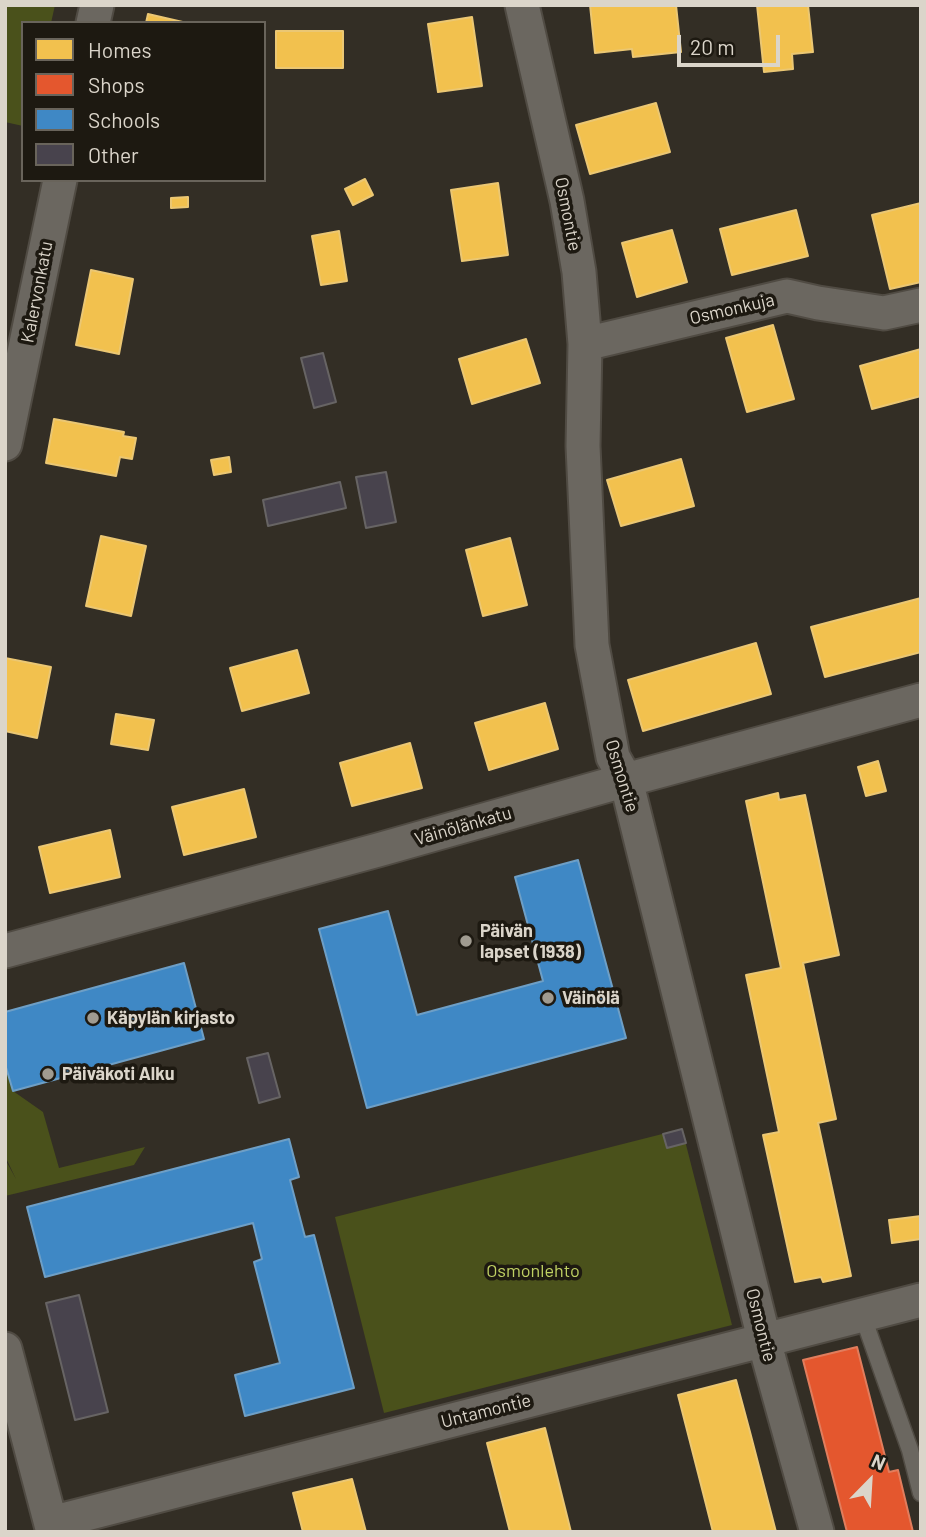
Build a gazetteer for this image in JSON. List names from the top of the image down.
{
  "streets": {
    "street": [
      "Osmontie",
      "Kalervonkatu",
      "Osmonkuja",
      "Väinölänkatu",
      "Untamontie"
    ]
  },
  "crossings": [
    ["Osmontie", "Osmonkuja"],
    ["Osmontie", "Väinölänkatu"],
    ["Osmontie", "Untamontie"]
  ],
  "parks": ["Osmonlehto"],
  "places": [
    "Päivän lapset (1938)",
    "Väinölä",
    "Käpylän kirjasto",
    "Päiväkoti Alku"
  ],
  "legend": [
    "Homes",
    "Shops",
    "Schools",
    "Other"
  ],
  "scale_bar": "20 m",
  "north": "top right"
}
